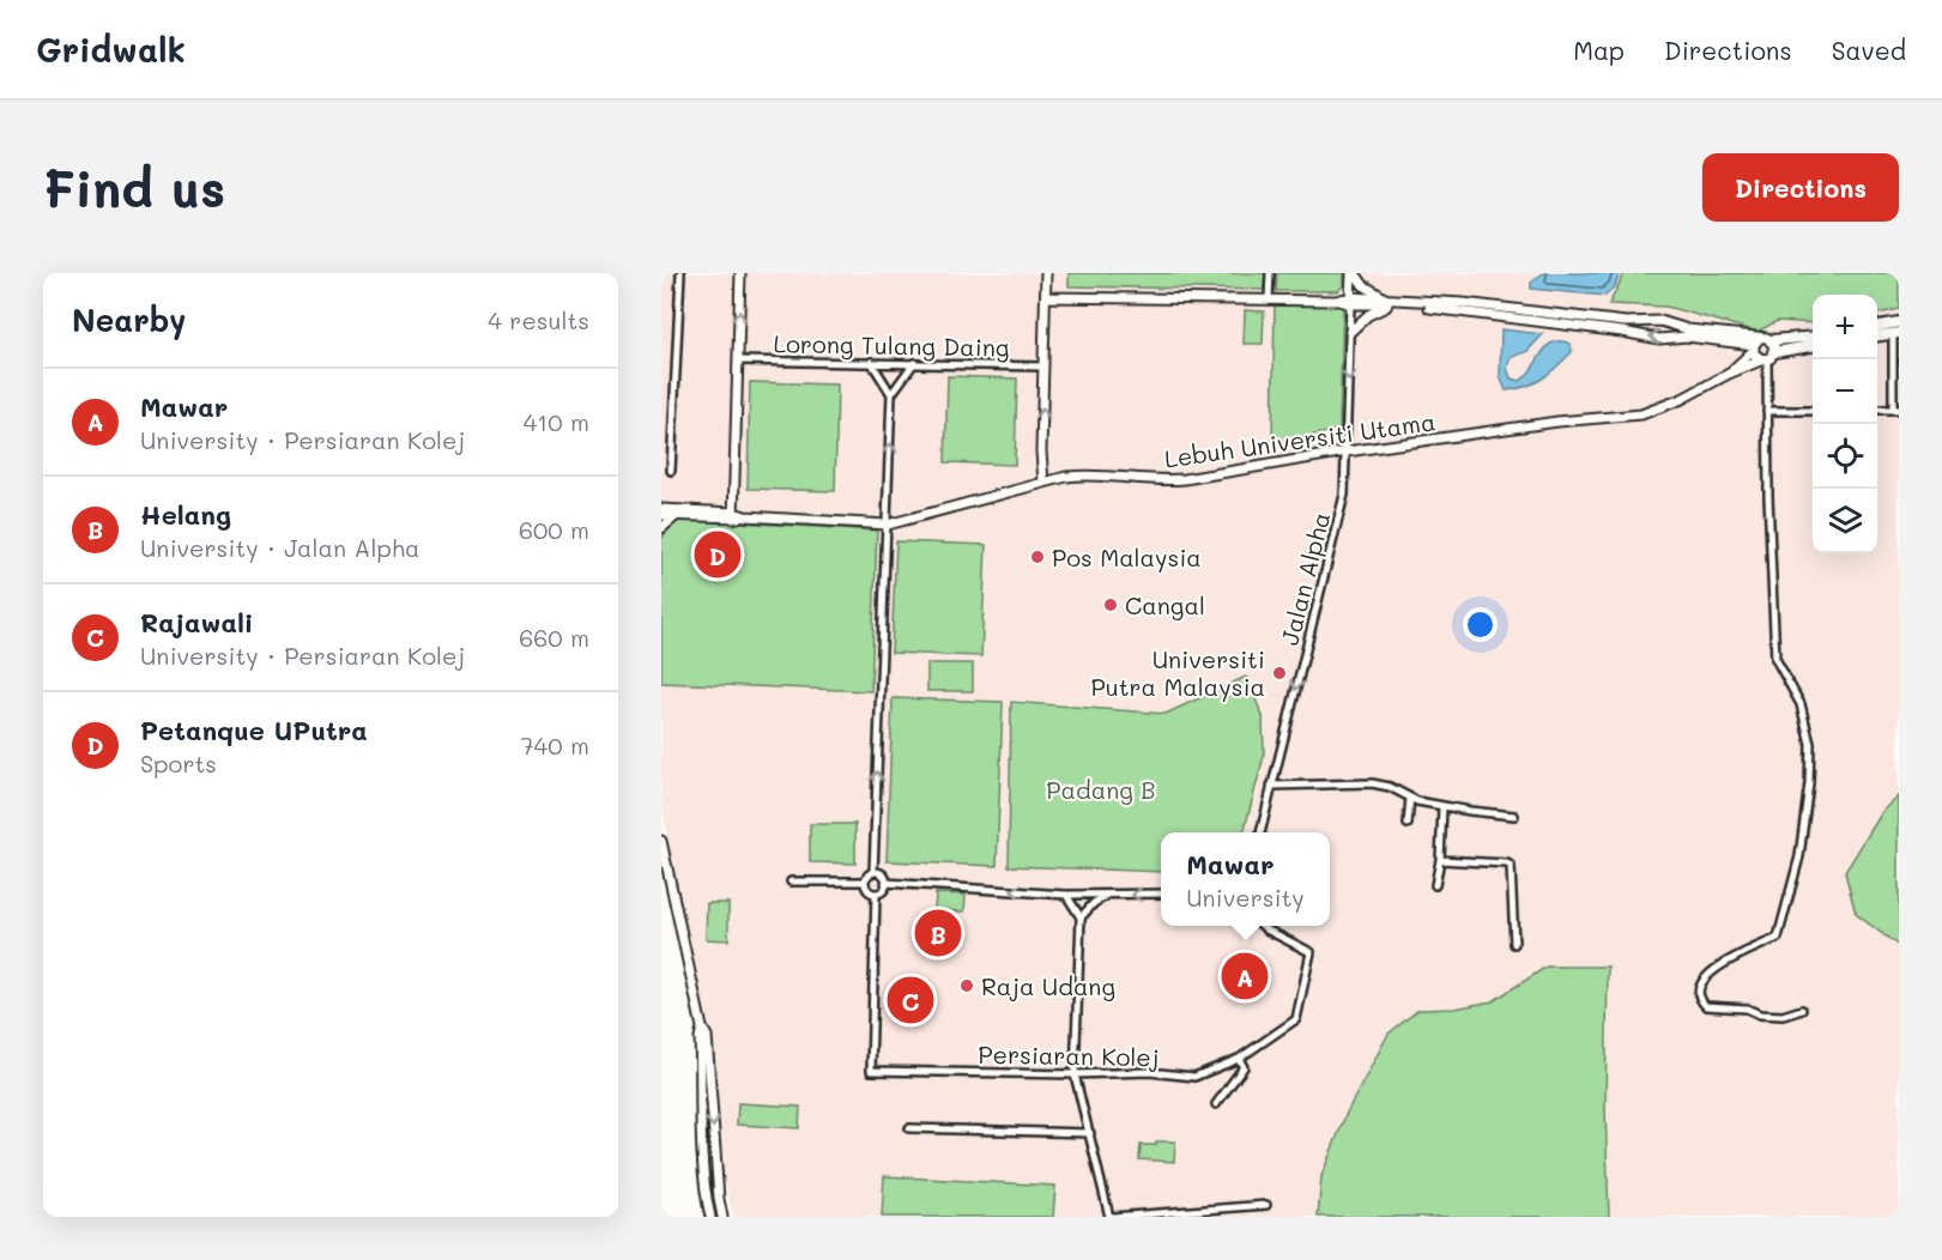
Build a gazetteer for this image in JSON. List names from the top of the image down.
{
  "streets": {
    "main road": ["Lebuh Universiti Utama"],
    "street": ["Lorong Tulang Daing", "Jalan Alpha", "Persiaran Kolej"]
  },
  "crossings": [
    ["Lebuh Universiti Utama", "Jalan Alpha"]
  ],
  "one_way": ["Jalan Alpha"],
  "parks": ["Padang B"],
  "places": [
    "Pos Malaysia",
    "Cangal",
    "Universiti Putra Malaysia",
    "Raja Udang"
  ],
  "page": {
    "header": "Gridwalk",
    "nav": ["Map", "Directions", "Saved"],
    "buttons": "Directions",
    "title": "Find us",
    "heading": ["Nearby", "4 results"],
    "map_buttons": ["+", "−"],
    "list": [
      {
        "mark": "A",
        "name": "Mawar",
        "note": "University · Persiaran Kolej",
        "value": "410 m"
      },
      {
        "mark": "B",
        "name": "Helang",
        "note": "University · Jalan Alpha",
        "value": "600 m"
      },
      {
        "mark": "C",
        "name": "Rajawali",
        "note": "University · Persiaran Kolej",
        "value": "660 m"
      },
      {
        "mark": "D",
        "name": "Petanque UPutra",
        "note": "Sports",
        "value": "740 m"
      }
    ],
    "pins": [
      "D",
      "B",
      "A",
      "C"
    ],
    "popup": ["Mawar", "University"]
  }
}
